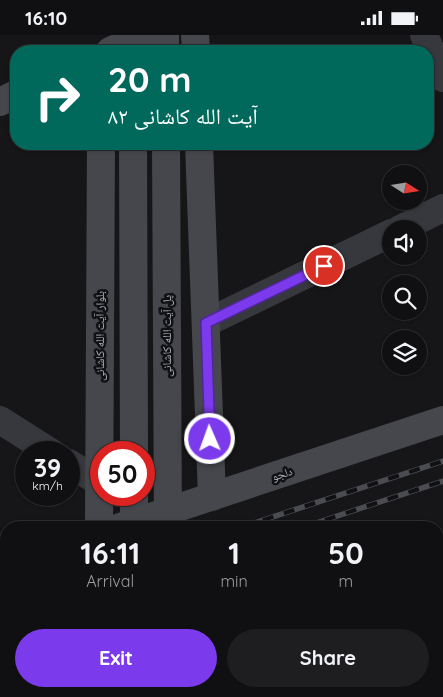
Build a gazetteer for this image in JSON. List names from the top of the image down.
{
  "streets": {
    "main road": ["بلوار آیت الله کاشانی", "پل آیت الله کاشانی", "دلجو"]
  },
  "north": "right",
  "page": {
    "status": "16:10",
    "turn": ["20 m", "آیت الله کاشانی ۸۲"],
    "speed": "39 km/h",
    "limit": "50",
    "eta": [
      "16:11",
      "Arrival",
      "1",
      "min",
      "50",
      "m"
    ],
    "buttons": ["Exit", "Share"]
  }
}
